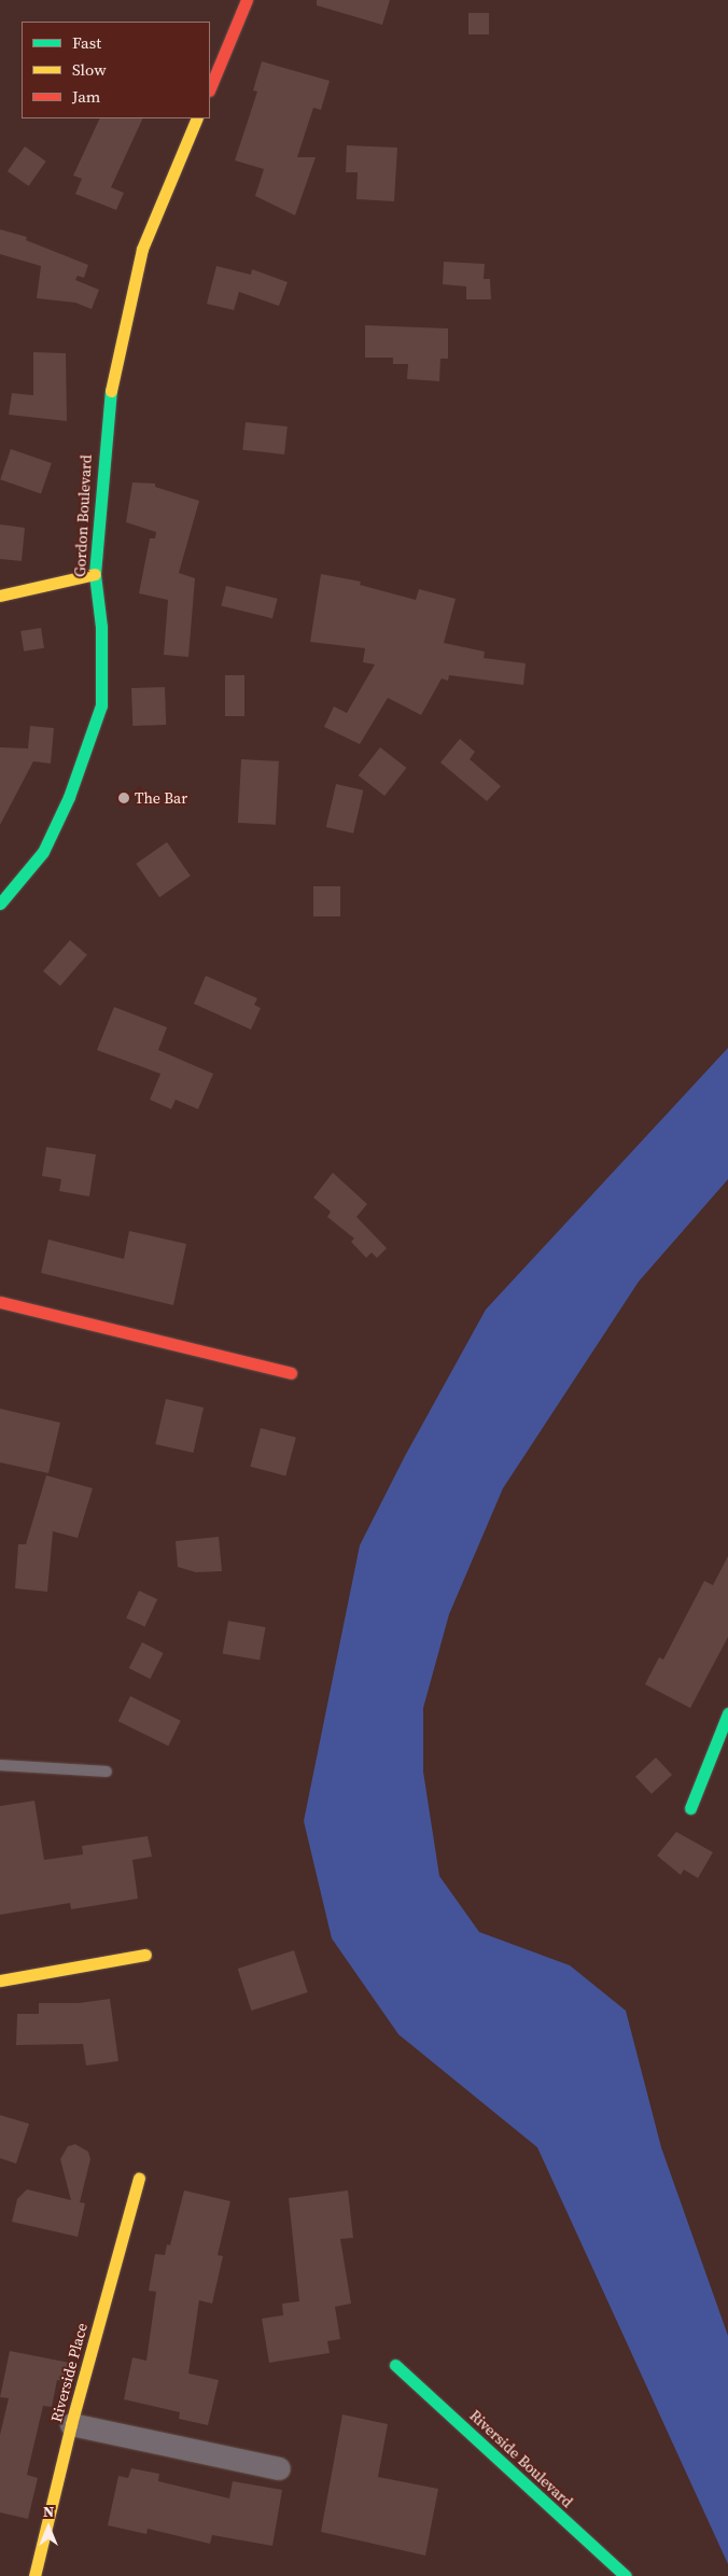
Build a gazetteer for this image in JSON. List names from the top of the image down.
{
  "streets": {
    "street": ["Gordon Boulevard", "Riverside Place", "Riverside Boulevard"]
  },
  "places": ["The Bar"],
  "legend": ["Fast", "Slow", "Jam"],
  "north": "top"
}
